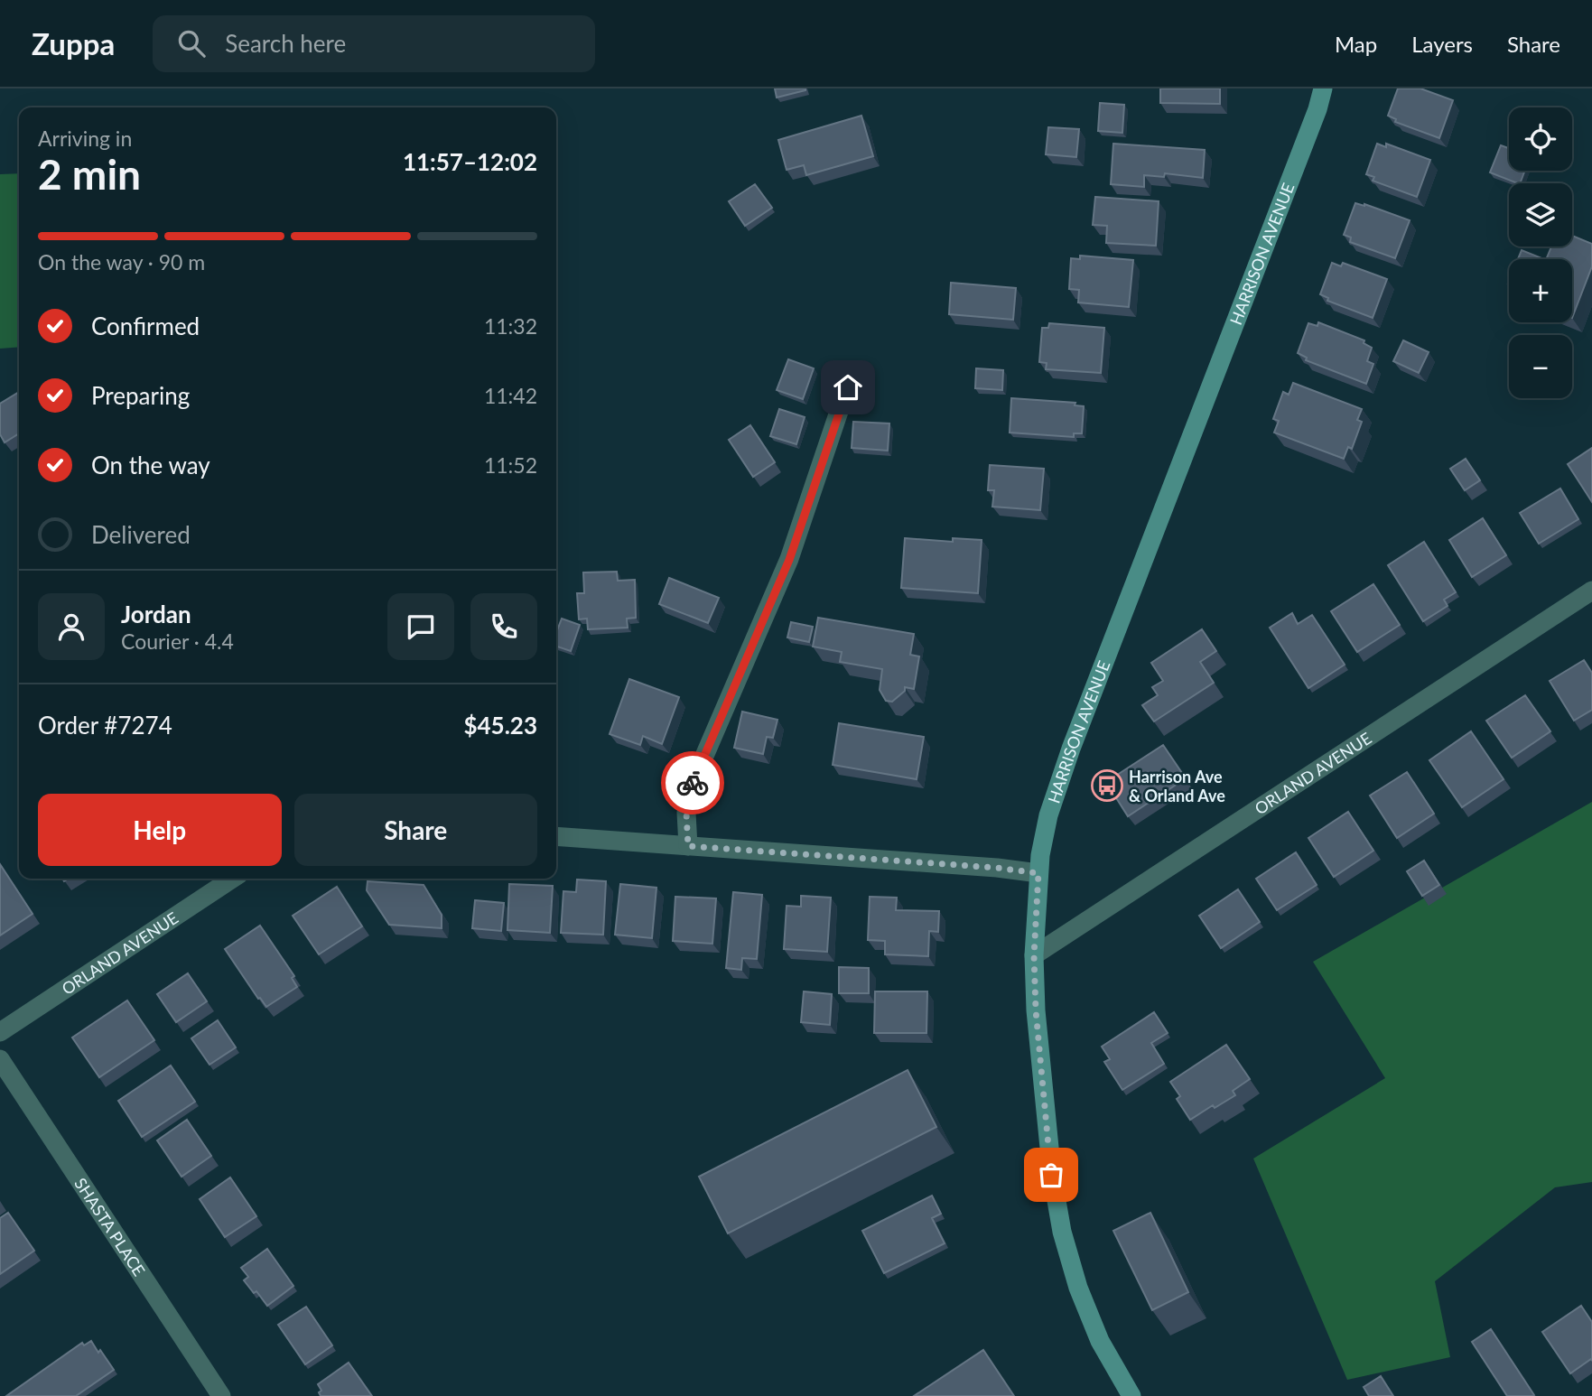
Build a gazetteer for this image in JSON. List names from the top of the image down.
{
  "streets": {
    "main road": ["HARRISON AVENUE"],
    "street": ["ORLAND AVENUE", "SHASTA PLACE"]
  },
  "crossings": [
    ["HARRISON AVENUE", "ORLAND AVENUE"]
  ],
  "places": {
    "bus stop": ["Harrison Ave & Orland Ave"]
  },
  "page": {
    "header": "Zuppa",
    "search": "Search here",
    "nav": ["Map", "Layers", "Share"],
    "map_buttons": ["+", "−"],
    "heading": ["2 min", "Arriving in", "11:57–12:02"],
    "panel": [
      "Jordan",
      "Courier · 4.4",
      "Order #7274",
      "$45.23"
    ],
    "bar": "On the way · 90 m",
    "list": [
      ["Confirmed", "11:32"],
      ["Preparing", "11:42"],
      ["On the way", "11:52"],
      "Delivered"
    ],
    "buttons": ["Help", "Share"]
  }
}
